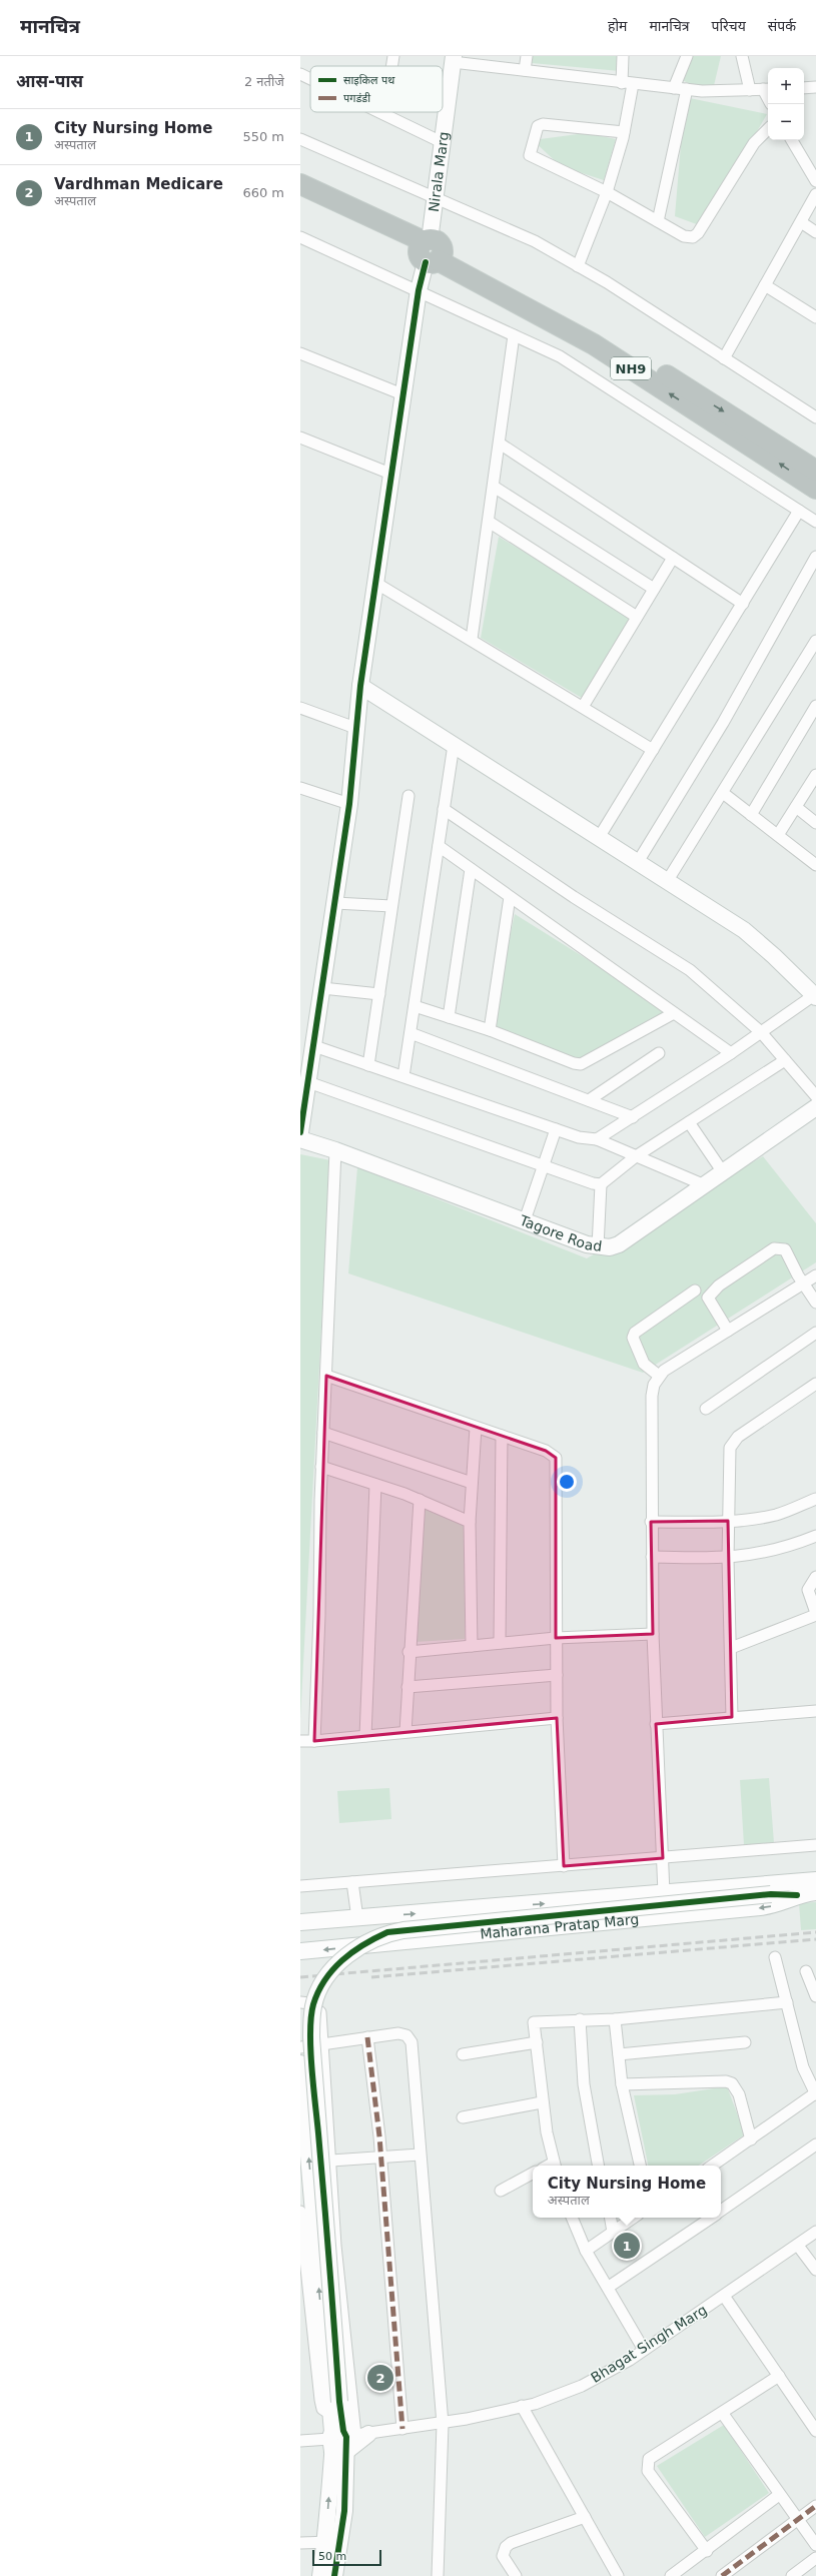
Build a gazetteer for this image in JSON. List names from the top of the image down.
{
  "streets": {
    "highway": ["NH9"],
    "street": [
      "Nirala Marg",
      "Tagore Road",
      "Maharana Pratap Marg",
      "Bhagat Singh Marg"
    ]
  },
  "crossings": [
    ["Nirala Marg", "NH9"]
  ],
  "legend": ["साइकिल पथ", "पगडंडी"],
  "scale_bar": "50 m",
  "page": {
    "header": "मानचित्र",
    "nav": [
      "होम",
      "मानचित्र",
      "परिचय",
      "संपर्क"
    ],
    "heading": ["आस-पास", "2 नतीजे"],
    "map_buttons": ["+", "−"],
    "list": [
      {
        "mark": "1",
        "name": "City Nursing Home",
        "note": "अस्पताल",
        "value": "550 m"
      },
      {
        "mark": "2",
        "name": "Vardhman Medicare",
        "note": "अस्पताल",
        "value": "660 m"
      }
    ],
    "popup": ["City Nursing Home", "अस्पताल"],
    "pins": ["1", "2"],
    "scale": "50 m"
  }
}
